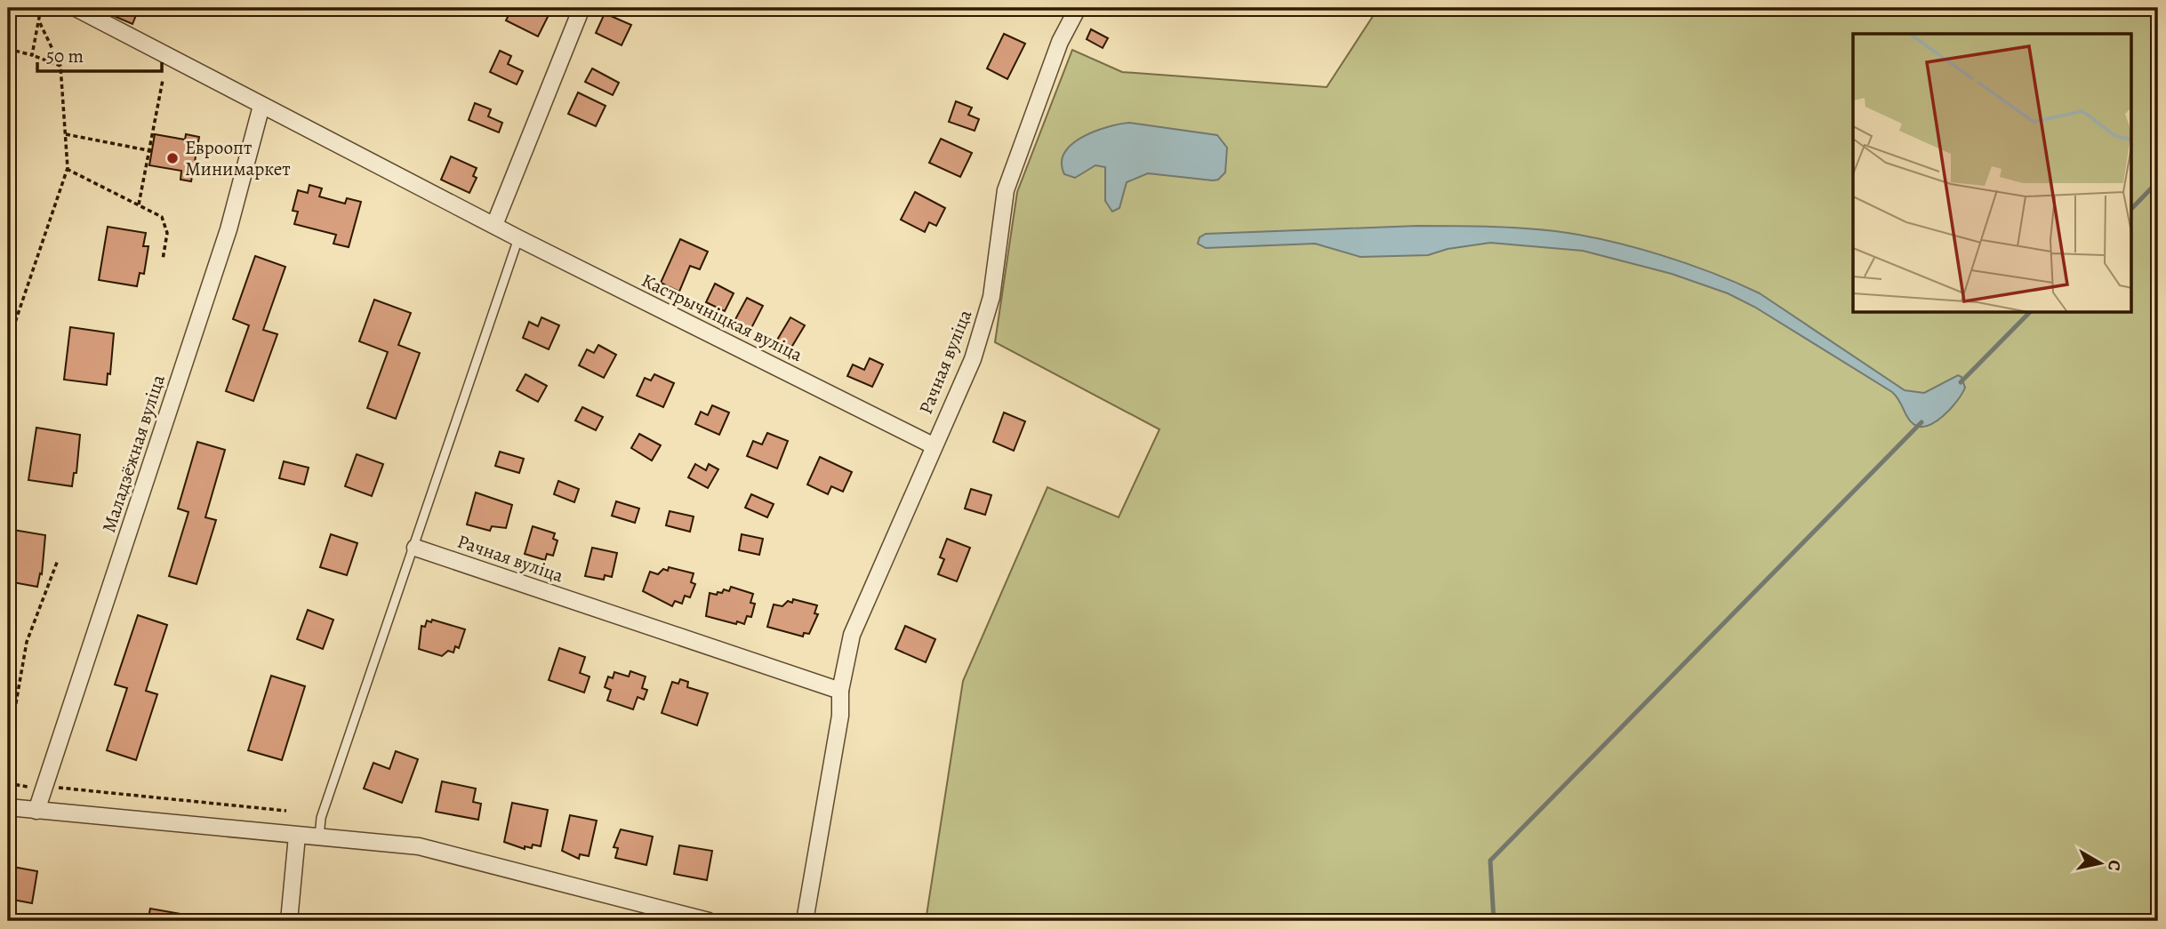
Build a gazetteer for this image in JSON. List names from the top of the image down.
{
  "streets": {
    "street": ["Кастрычніцкая вуліца", "Рачная вуліца", "Маладзёжная вуліца"]
  },
  "crossings": [
    ["Кастрычніцкая вуліца", "Рачная вуліца"],
    ["Кастрычніцкая вуліца", "Маладзёжная вуліца"]
  ],
  "places": ["Евроопт Минимаркет"],
  "scale_bar": "50 m",
  "north": "right"
}
